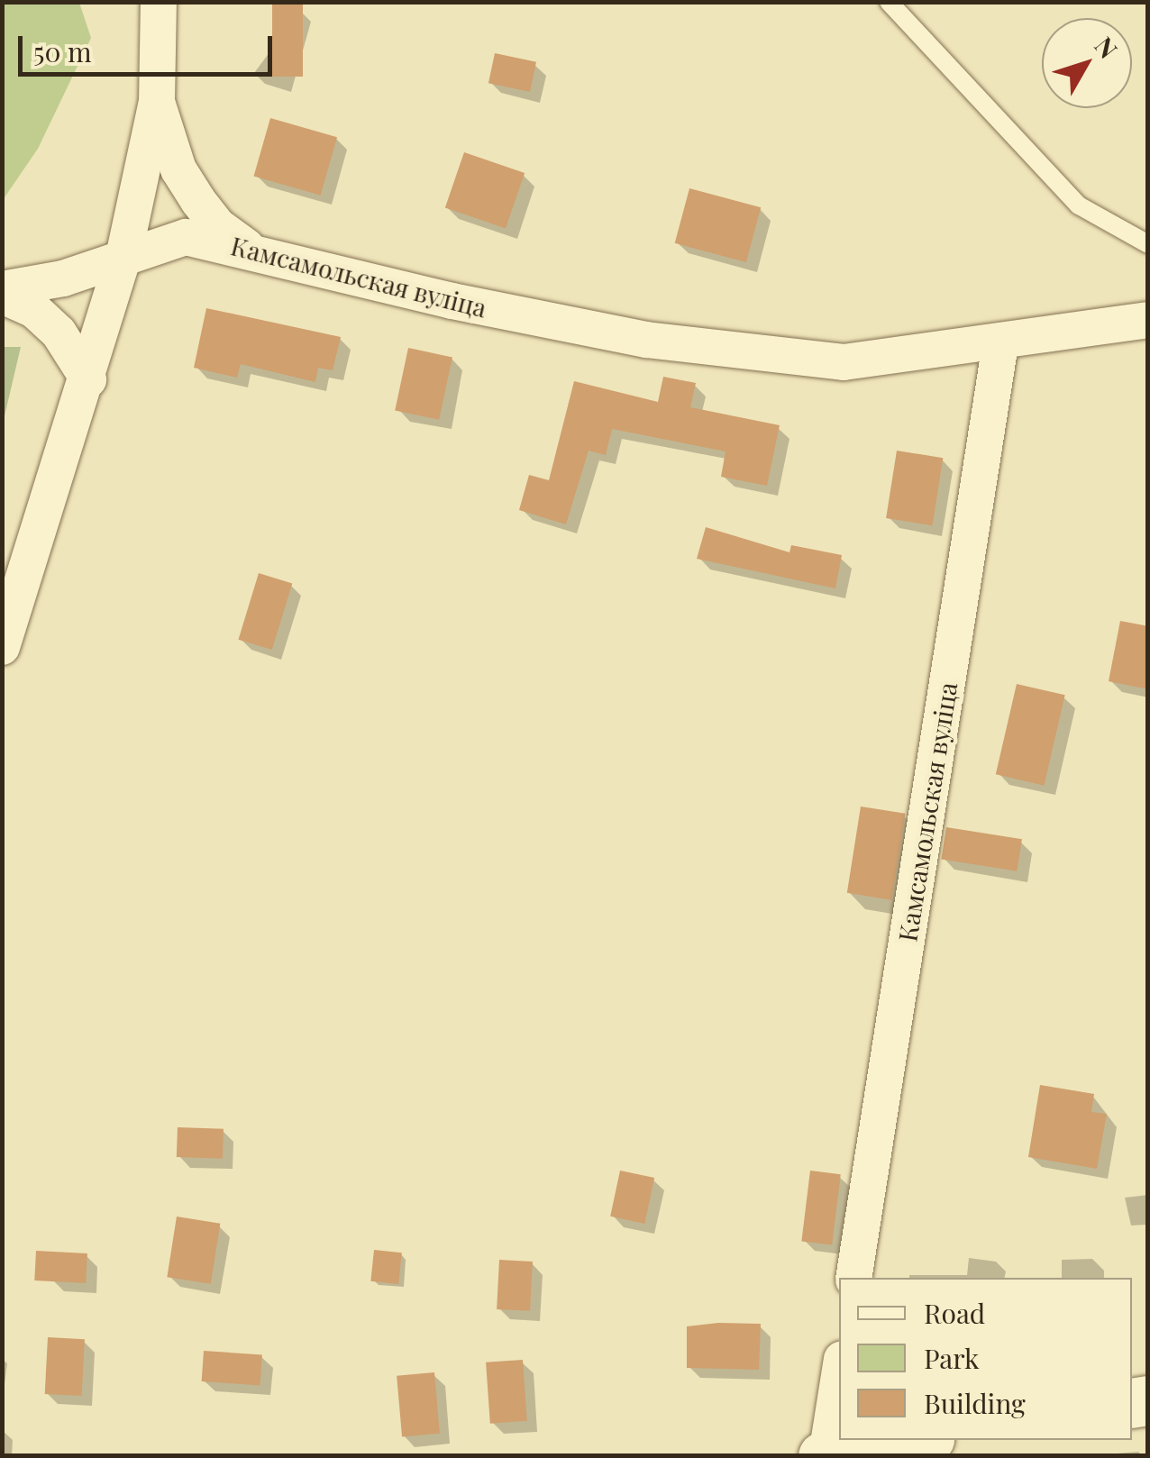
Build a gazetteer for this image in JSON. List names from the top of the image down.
{
  "streets": {
    "street": ["Камсамольская вуліца"]
  },
  "legend": ["Road", "Park", "Building"],
  "scale_bar": "50 m",
  "north": "top right"
}
